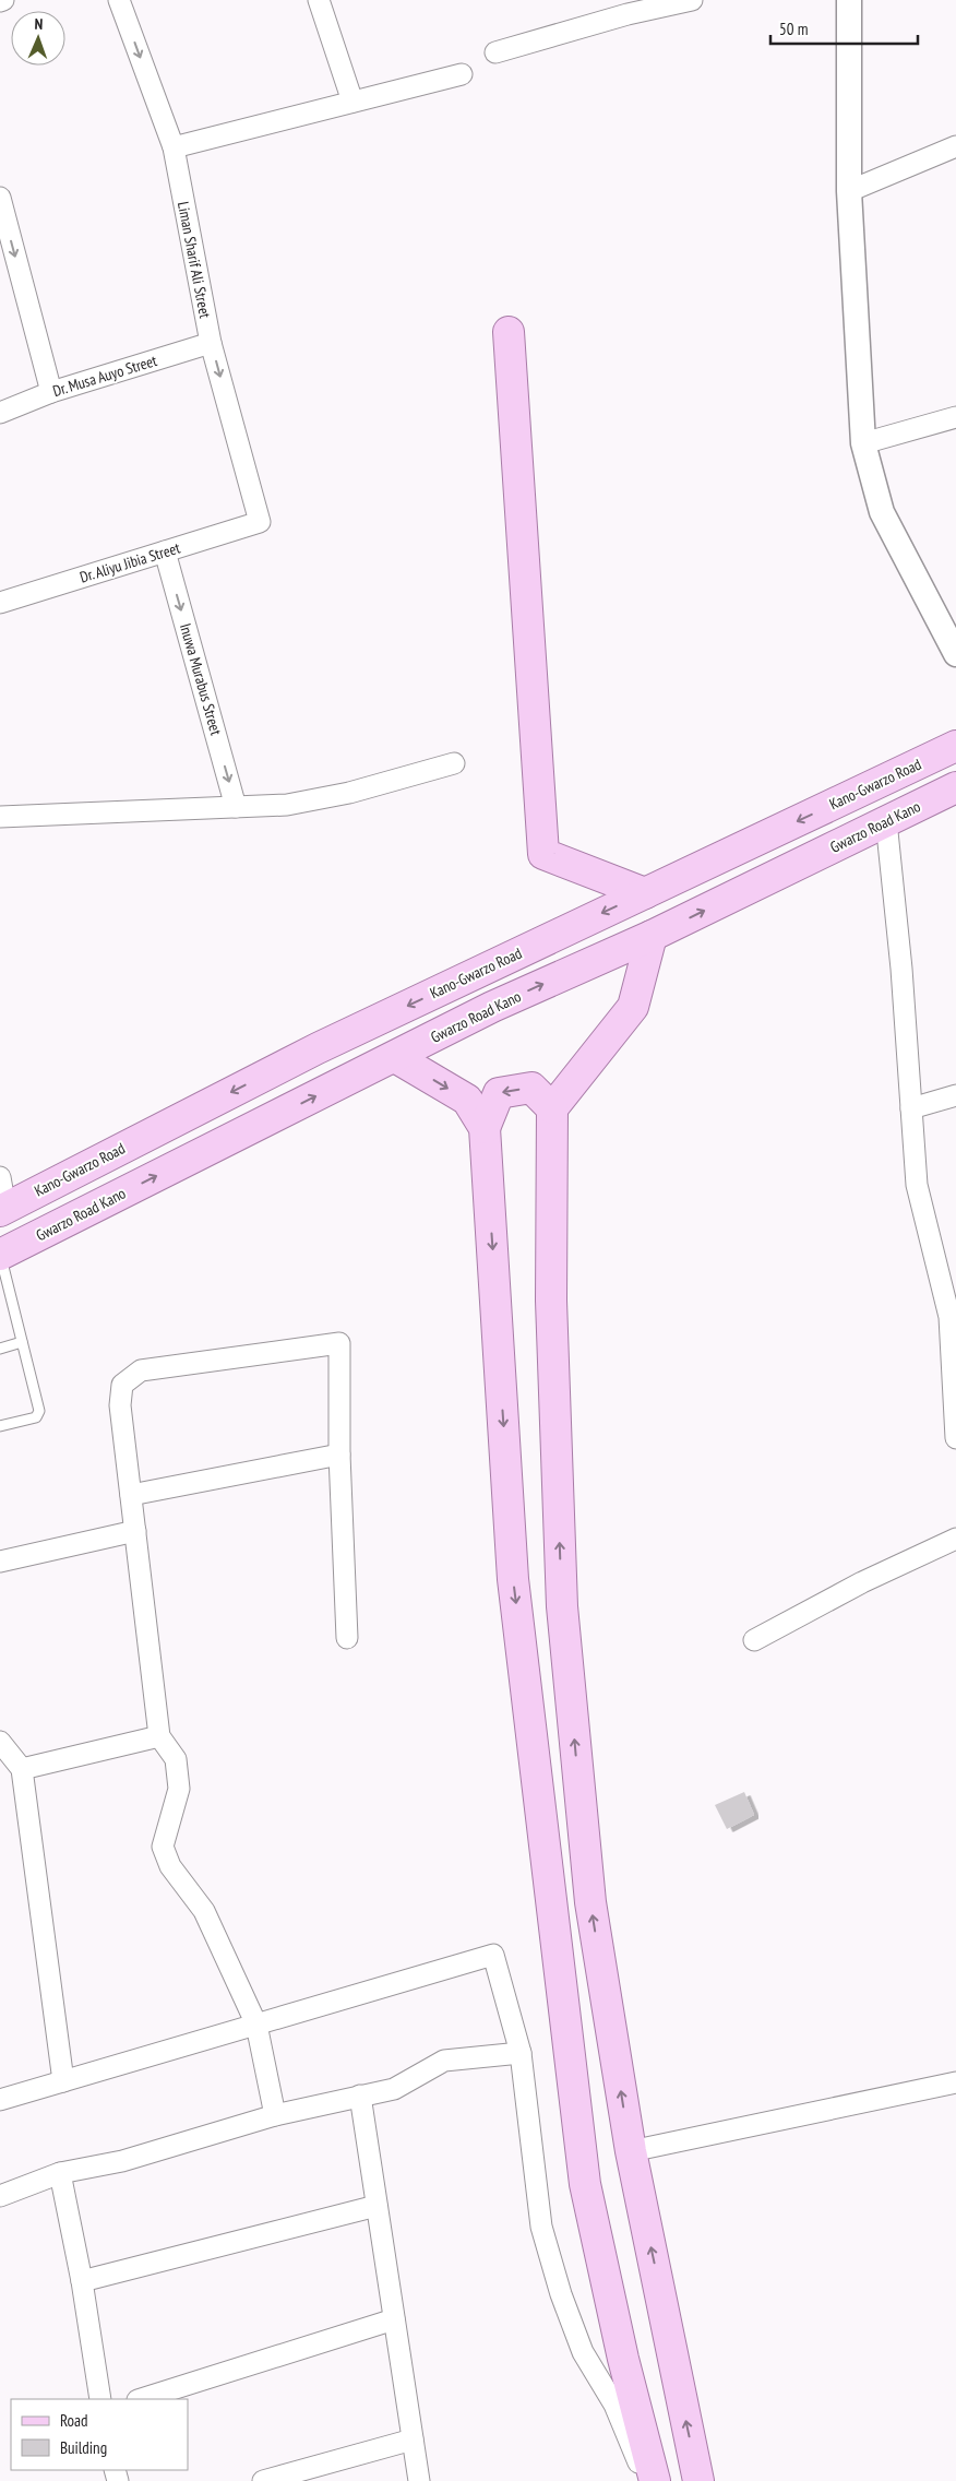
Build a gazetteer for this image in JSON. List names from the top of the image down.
{
  "streets": {
    "main road": ["Kano-Gwarzo Road", "Gwarzo Road Kano"],
    "street": [
      "Liman Sharif Ali Street",
      "Dr. Musa Auyo Street",
      "Dr. Aliyu Jibia Street",
      "Inuwa Murabus Street"
    ]
  },
  "crossings": [
    ["Liman Sharif Ali Street", "Dr. Musa Auyo Street"],
    ["Liman Sharif Ali Street", "Dr. Aliyu Jibia Street"],
    ["Dr. Aliyu Jibia Street", "Inuwa Murabus Street"]
  ],
  "one_way": [
    "Liman Sharif Ali Street",
    "Inuwa Murabus Street",
    "Kano-Gwarzo Road",
    "Gwarzo Road Kano"
  ],
  "legend": ["Road", "Building"],
  "scale_bar": "50 m",
  "north": "top"
}
